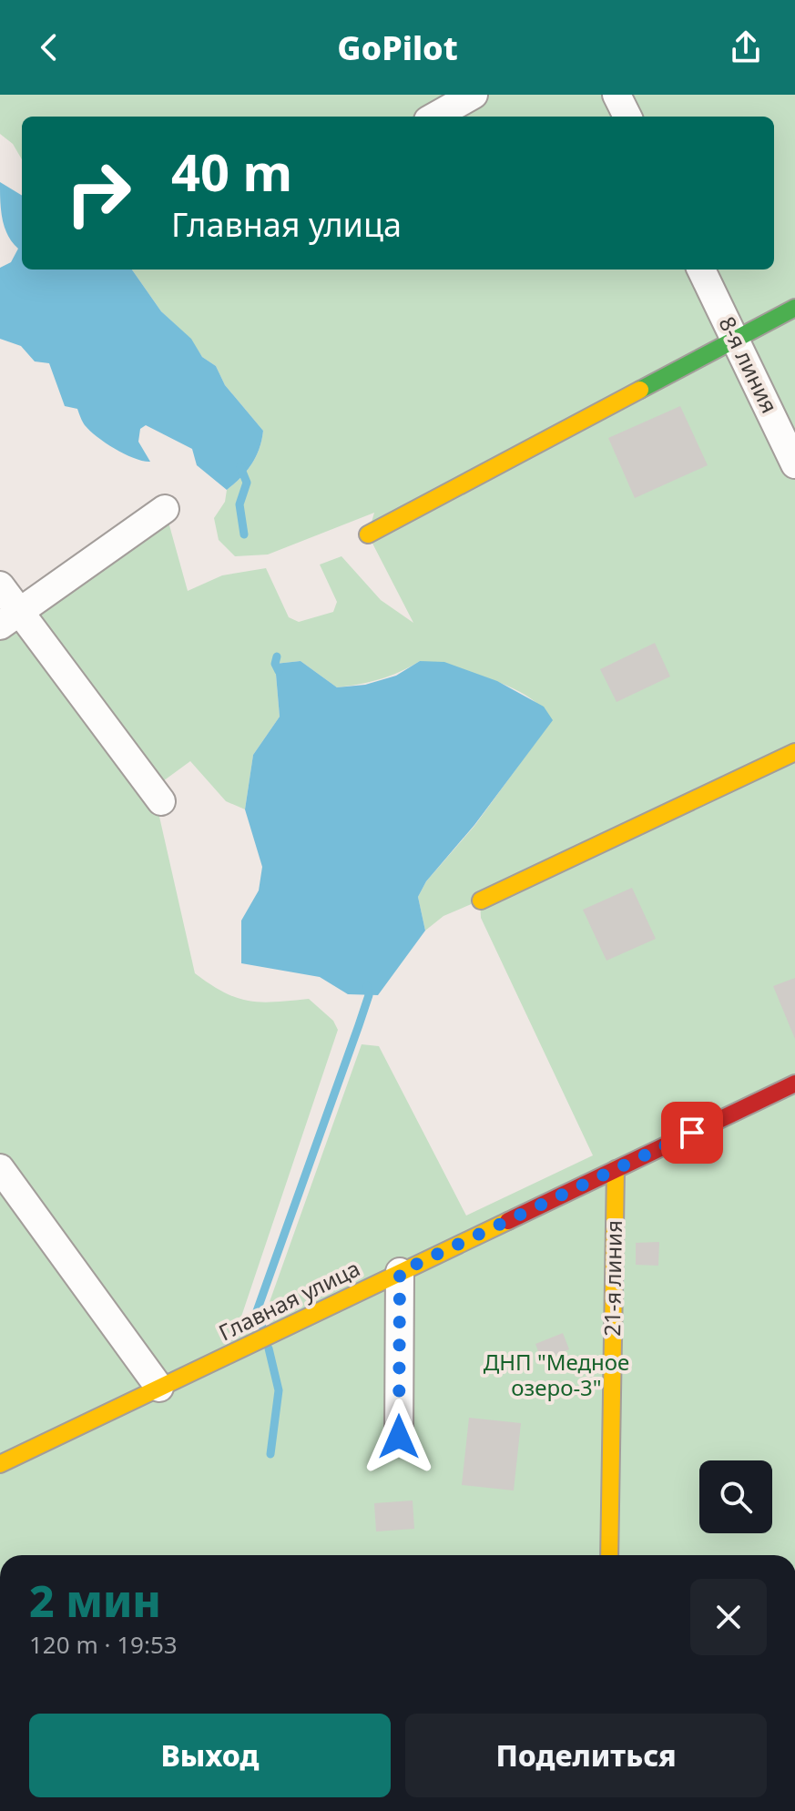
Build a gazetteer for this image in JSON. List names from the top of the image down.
{
  "streets": {
    "street": ["8-я линия", "21-я линия", "Главная улица"]
  },
  "crossings": [
    ["21-я линия", "Главная улица"]
  ],
  "parks": ["ДНП \"Медное озеро-3\""],
  "page": {
    "header": "GoPilot",
    "turn": ["40 m", "Главная улица"],
    "heading": ["2 мин", "120 m · 19:53"],
    "buttons": ["Выход", "Поделиться"]
  }
}
